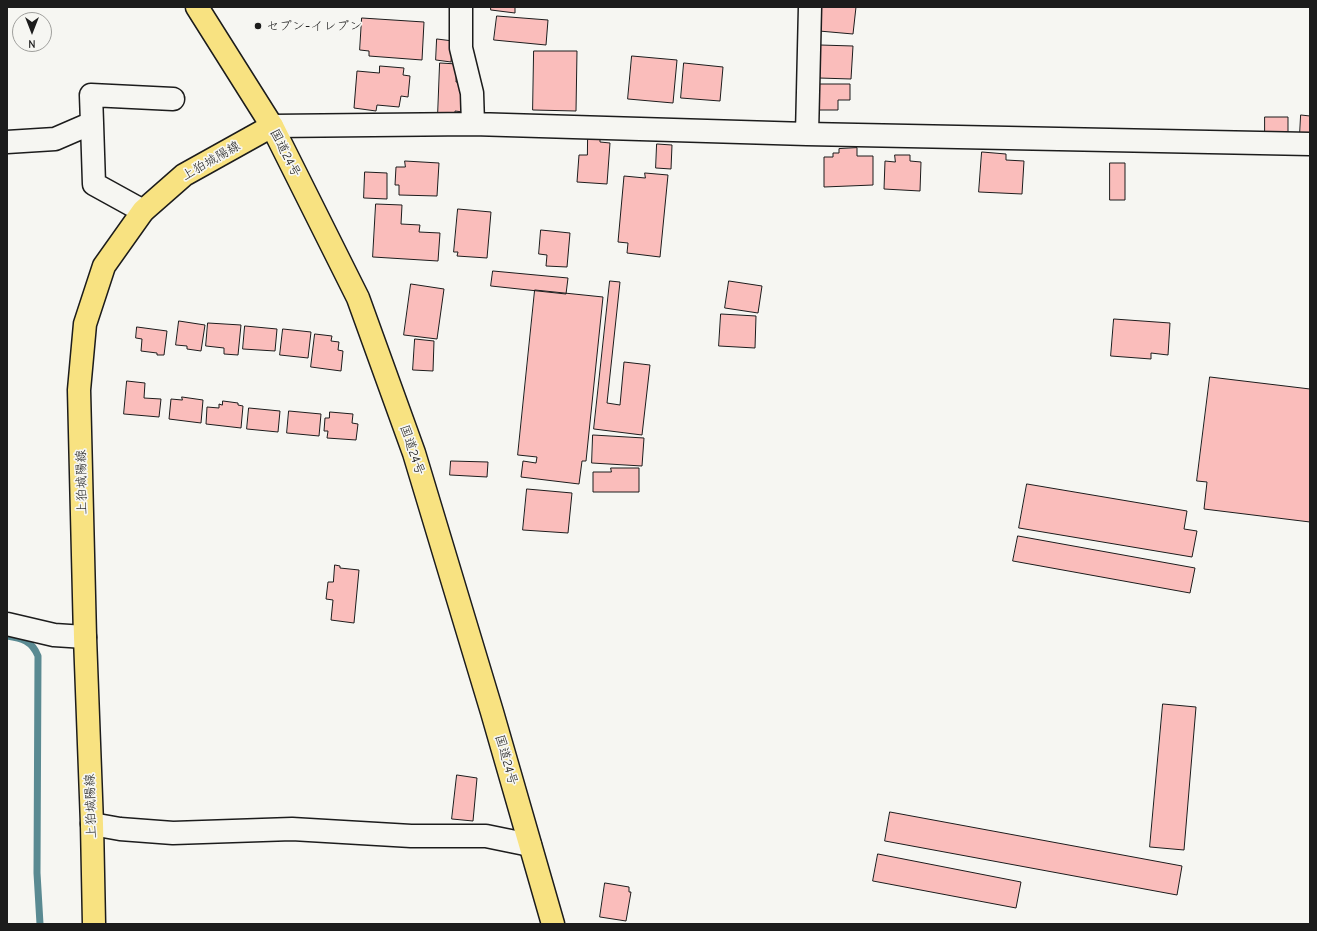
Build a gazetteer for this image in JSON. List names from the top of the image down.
{
  "streets": {
    "main road": ["国道24号", "上狛城陽線"]
  },
  "crossings": [
    ["国道24号", "上狛城陽線"]
  ],
  "places": ["セブン-イレブン"],
  "north": "bottom"
}
